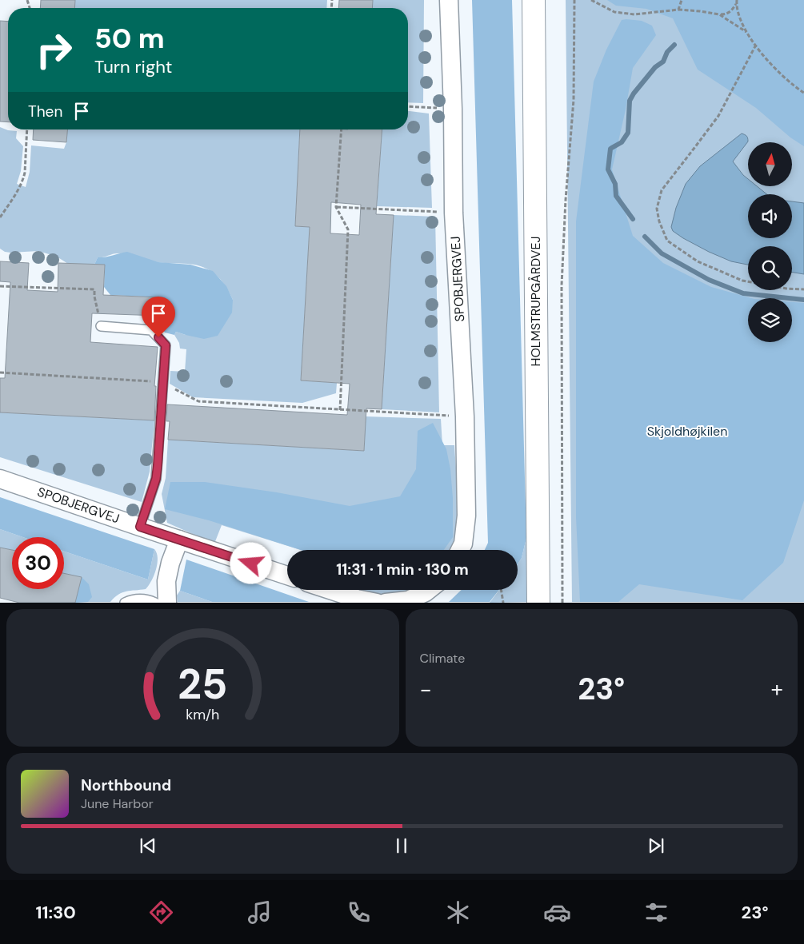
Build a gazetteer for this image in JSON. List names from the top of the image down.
{
  "streets": {
    "street": ["SPOBJERGVEJ", "HOLMSTRUPGÅRDVEJ"]
  },
  "parks": ["Skjoldhøjkilen"],
  "north": "top",
  "page": {
    "turn": ["50 m", "Turn right"],
    "then": "Then",
    "limit": "30",
    "trip": "11:31 · 1 min · 130 m",
    "tile": "Climate",
    "heat": ["−", "23°", "+"],
    "song": ["Northbound", "June Harbor"],
    "tabs": ["11:30", "23°"],
    "gauge": ["25", "km/h"]
  }
}
